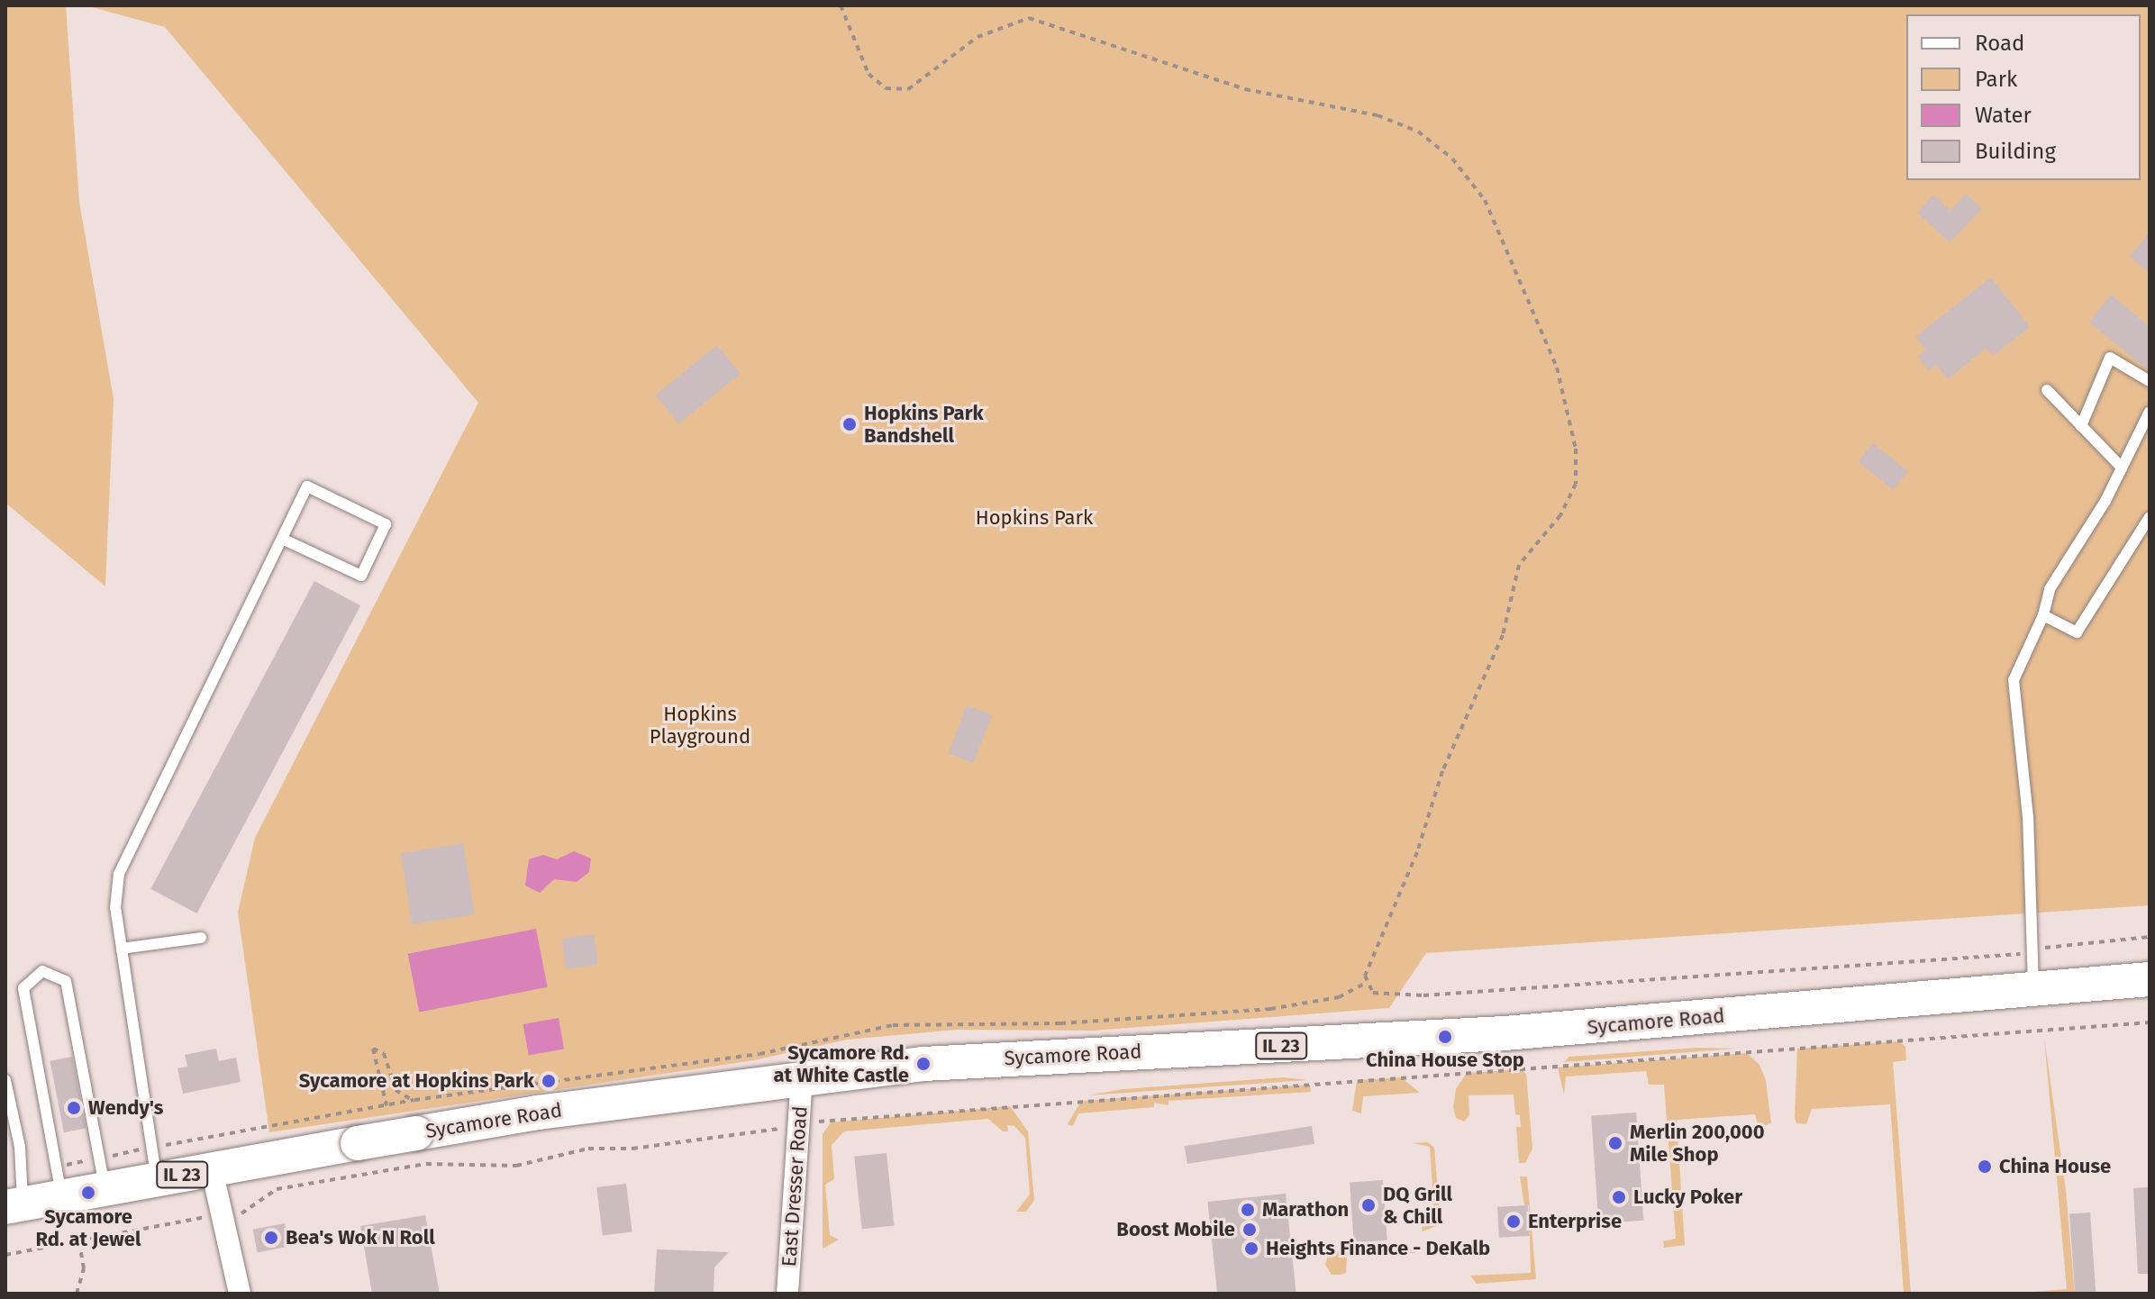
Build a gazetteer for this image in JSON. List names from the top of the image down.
{
  "streets": {
    "main road": ["Sycamore Road", "IL 23"],
    "street": ["East Dresser Road"]
  },
  "crossings": [
    ["Sycamore Road", "East Dresser Road"]
  ],
  "parks": ["Hopkins Park", "Hopkins Playground"],
  "places": [
    "Hopkins Park Bandshell",
    "China House Stop",
    "Sycamore Rd. at White Castle",
    "Sycamore at Hopkins Park",
    "Wendy's",
    "Merlin 200,000 Mile Shop",
    "China House",
    "Sycamore Rd. at Jewel",
    "Lucky Poker",
    "DQ Grill & Chill",
    "Marathon",
    "Enterprise",
    "Boost Mobile",
    "Bea's Wok N Roll",
    "Heights Finance - DeKalb"
  ],
  "legend": [
    "Road",
    "Park",
    "Water",
    "Building"
  ]
}
